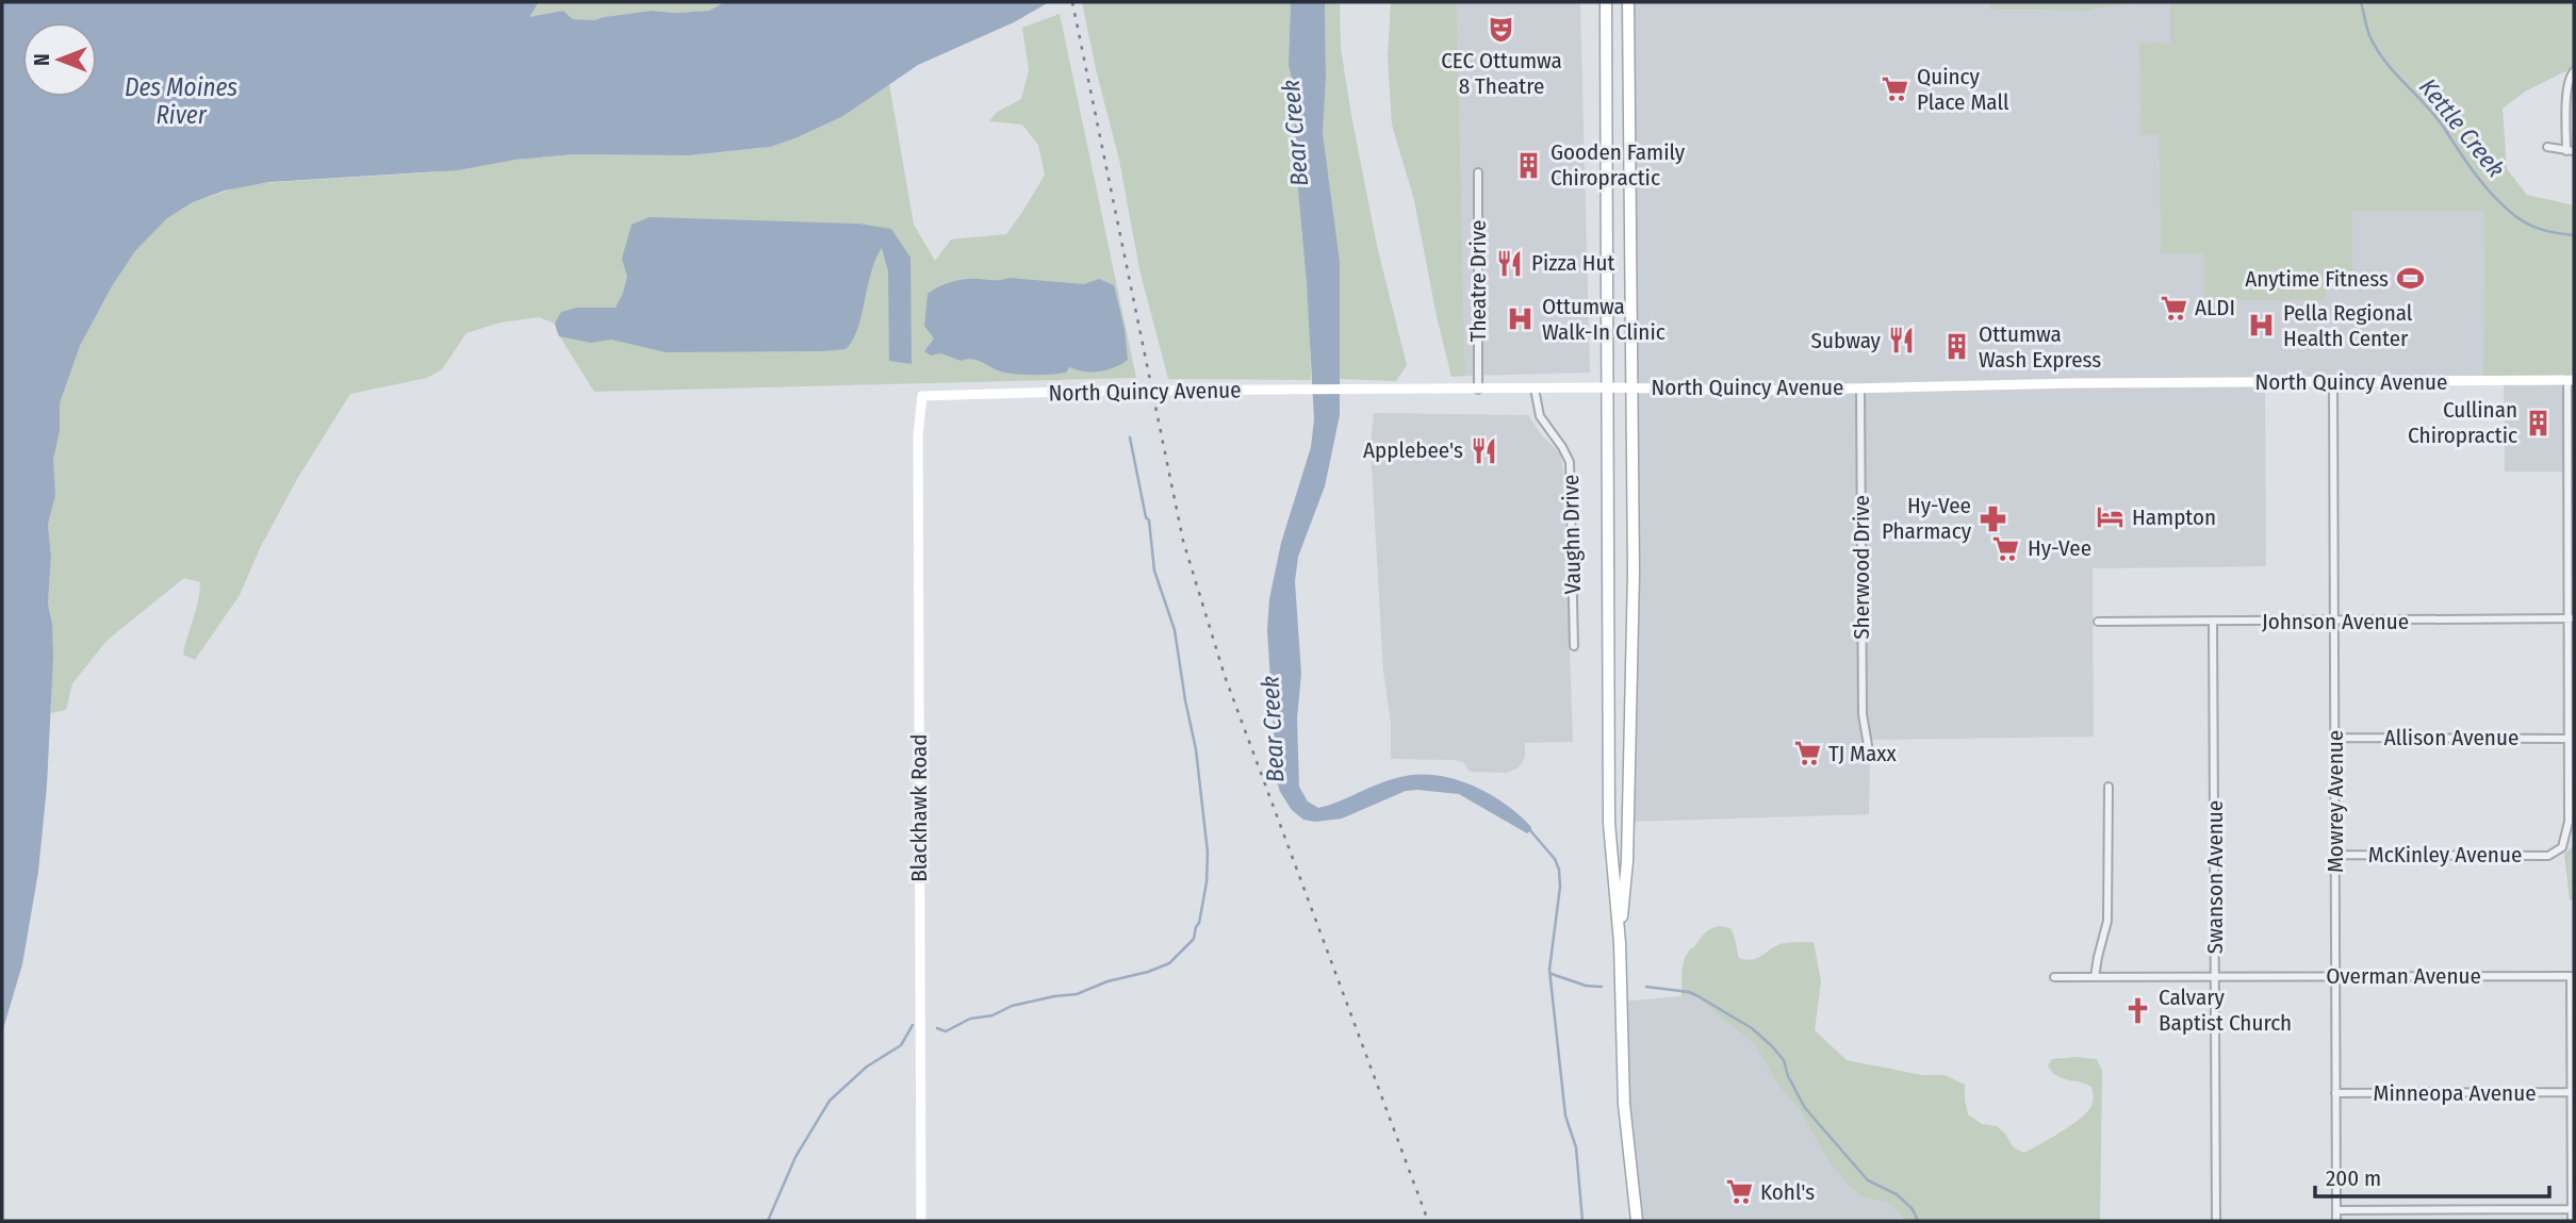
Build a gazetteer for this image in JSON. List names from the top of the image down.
{
  "streets": {
    "street": [
      "Theatre Drive",
      "North Quincy Avenue",
      "Vaughn Drive",
      "Sherwood Drive",
      "Johnson Avenue",
      "Allison Avenue",
      "Mowrey Avenue",
      "Blackhawk Road",
      "McKinley Avenue",
      "Swanson Avenue",
      "Overman Avenue",
      "Minneopa Avenue"
    ]
  },
  "crossings": [
    ["Theatre Drive", "North Quincy Avenue"],
    ["North Quincy Avenue", "Vaughn Drive"],
    ["North Quincy Avenue", "Sherwood Drive"],
    ["North Quincy Avenue", "Mowrey Avenue"],
    ["North Quincy Avenue", "Blackhawk Road"],
    ["Johnson Avenue", "Mowrey Avenue"],
    ["Johnson Avenue", "Swanson Avenue"],
    ["Allison Avenue", "Mowrey Avenue"],
    ["Allison Avenue", "McKinley Avenue"],
    ["Mowrey Avenue", "McKinley Avenue"],
    ["Mowrey Avenue", "Overman Avenue"],
    ["Mowrey Avenue", "Minneopa Avenue"],
    ["Swanson Avenue", "Overman Avenue"]
  ],
  "water": ["Des Moines River", "Kettle Creek", "Bear Creek"],
  "places": {
    "theatre": ["CEC Ottumwa 8 Theatre"],
    "supermarket": [
      "Quincy Place Mall",
      "ALDI",
      "Hy-Vee",
      "TJ Maxx",
      "Kohl's"
    ],
    "building": ["Gooden Family Chiropractic", "Ottumwa Wash Express", "Cullinan Chiropractic"],
    "restaurant": ["Pizza Hut", "Subway", "Applebee's"],
    "sports": ["Anytime Fitness"],
    "hospital": ["Ottumwa Walk-In Clinic", "Pella Regional Health Center"],
    "hotel": ["Hampton"],
    "pharmacy": ["Hy-Vee Pharmacy"],
    "church": ["Calvary Baptist Church"]
  },
  "scale_bar": "200 m",
  "north": "left"
}
